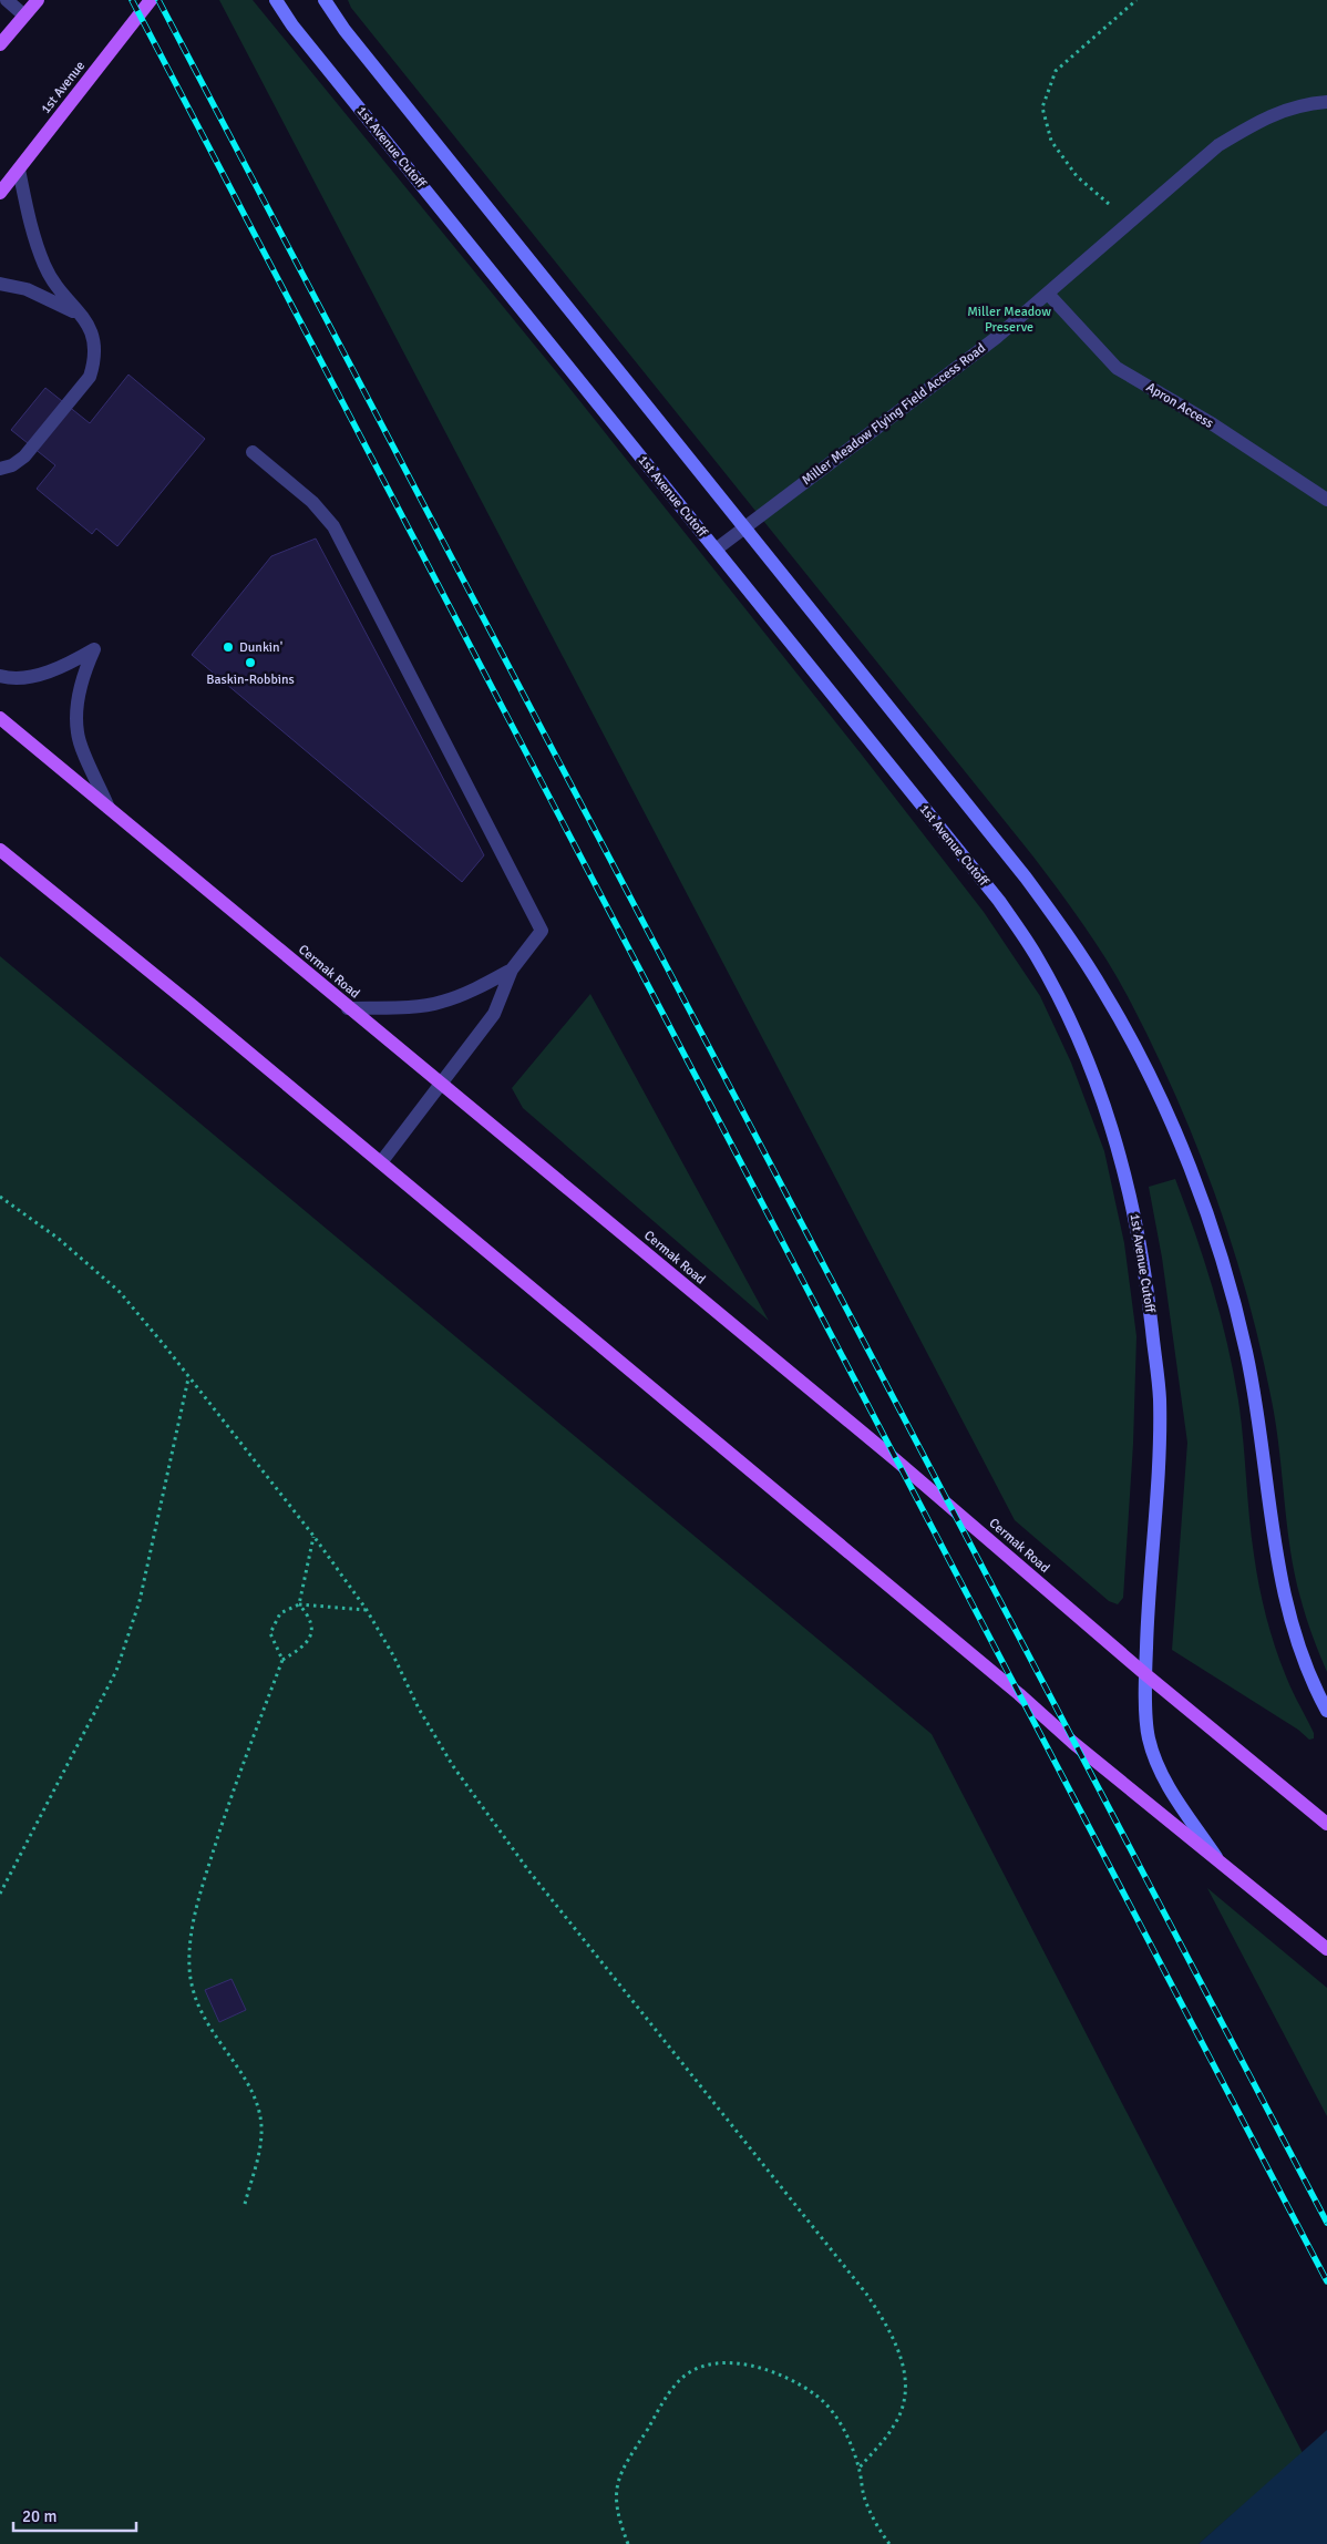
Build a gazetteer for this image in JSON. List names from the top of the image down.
{
  "streets": {
    "main road": ["1st Avenue", "1st Avenue Cutoff", "Cermak Road"],
    "lane": ["Apron Access", "Miller Meadow Flying Field Access Road"]
  },
  "crossings": [
    ["1st Avenue Cutoff", "Miller Meadow Flying Field Access Road"],
    ["1st Avenue Cutoff", "Cermak Road"],
    ["Apron Access", "Miller Meadow Flying Field Access Road"]
  ],
  "parks": ["Miller Meadow Preserve"],
  "places": ["Dunkin'", "Baskin-Robbins"],
  "scale_bar": "20 m"
}
